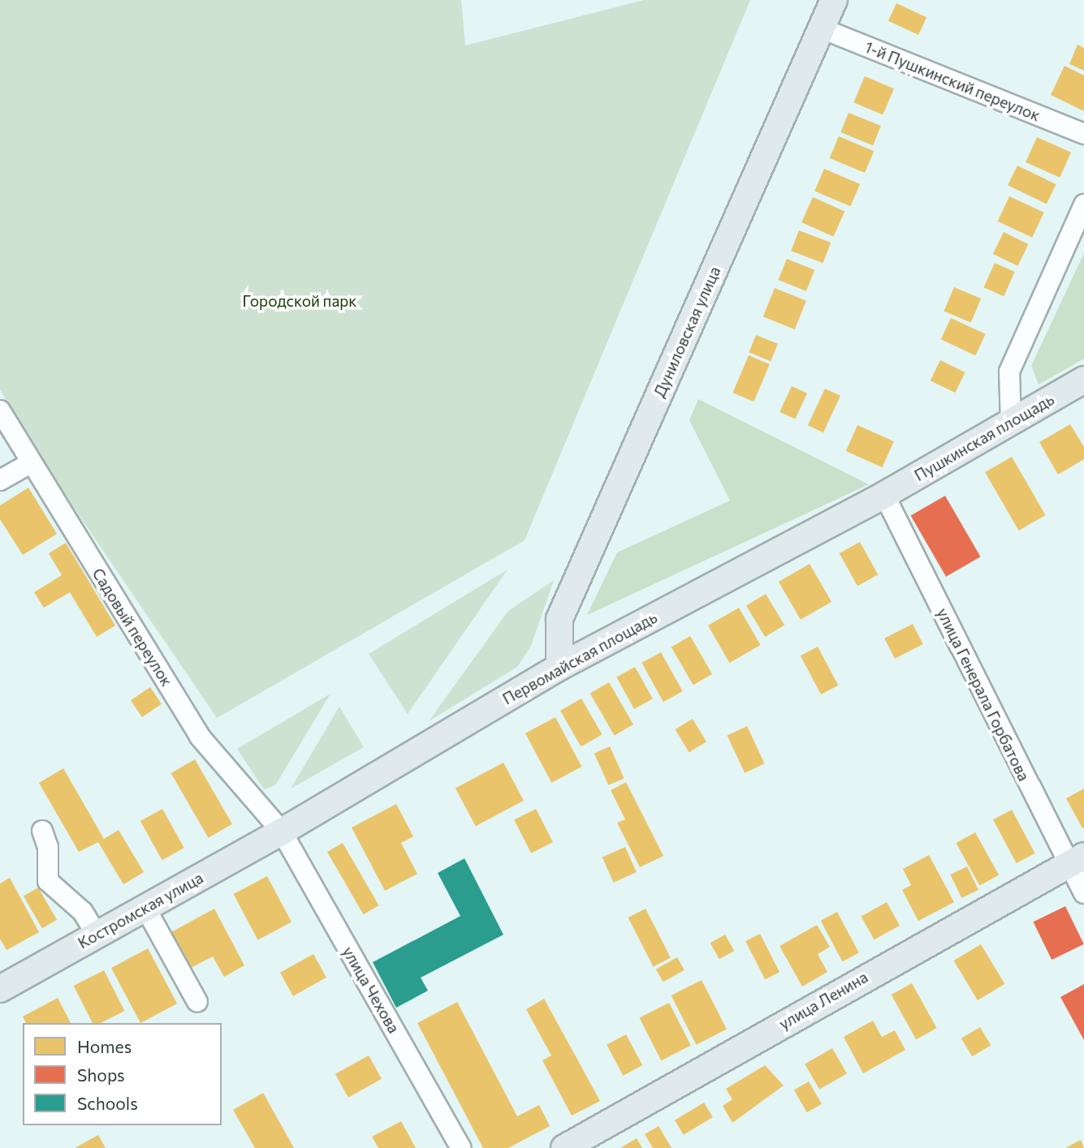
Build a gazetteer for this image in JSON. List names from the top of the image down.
{
  "streets": {
    "main road": [
      "Дуниловская улица",
      "Пушкинская площадь",
      "Первомайская площадь",
      "Костромская улица",
      "улица Ленина"
    ],
    "street": [
      "1-й Пушкинский переулок",
      "Садовый переулок",
      "улица Генерала Горбатова",
      "улица Чехова"
    ]
  },
  "crossings": [
    ["1-й Пушкинский переулок", "Дуниловская улица"],
    ["Дуниловская улица", "Первомайская площадь"],
    ["Пушкинская площадь", "Первомайская площадь"],
    ["Пушкинская площадь", "улица Генерала Горбатова"],
    ["Садовый переулок", "Первомайская площадь"],
    ["Садовый переулок", "Костромская улица"],
    ["Садовый переулок", "улица Чехова"],
    ["Первомайская площадь", "улица Генерала Горбатова"],
    ["Первомайская площадь", "Костромская улица"],
    ["Первомайская площадь", "улица Чехова"],
    ["улица Генерала Горбатова", "улица Ленина"],
    ["Костромская улица", "улица Чехова"]
  ],
  "parks": ["Городской парк"],
  "legend": ["Homes", "Shops", "Schools"]
}
